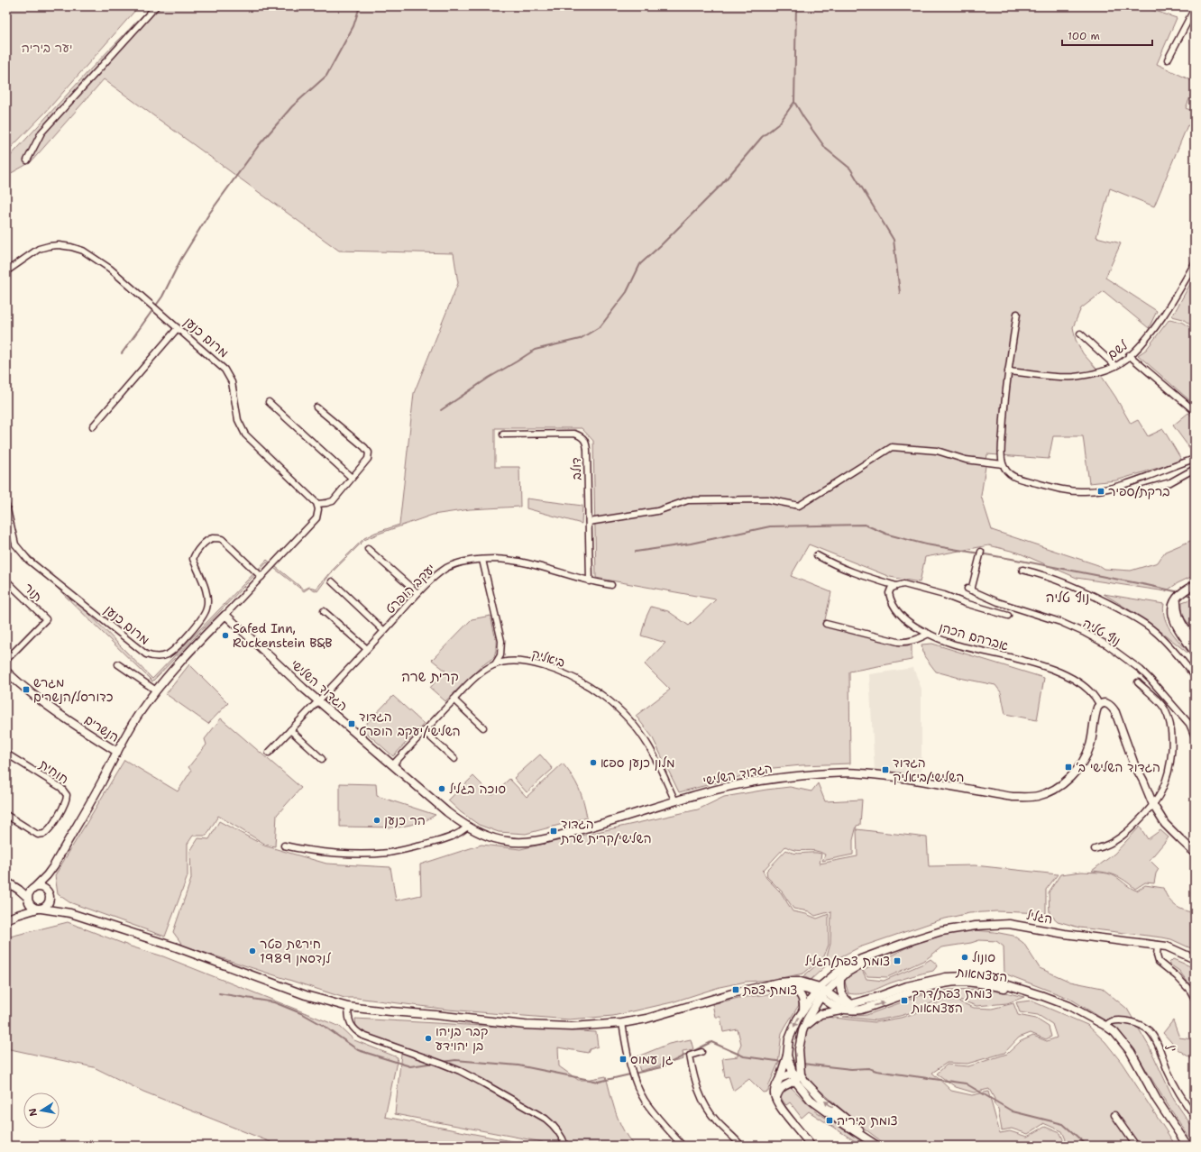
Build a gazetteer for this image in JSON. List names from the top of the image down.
{
  "streets": {
    "street": [
      "מרום כנען",
      "לשם",
      "דולב",
      "יעקב הופרט",
      "תור",
      "נוף טליה",
      "אברהם הכהן",
      "ביאליק",
      "הגדוד השלישי",
      "הנשרים",
      "חוחית",
      "הגליל",
      "העצמאות",
      "ל'"
    ]
  },
  "crossings": [
    ["דולב", "יעקב הופרט"],
    ["יעקב הופרט", "הגדוד השלישי"],
    ["אברהם הכהן", "הגדוד השלישי"],
    ["ביאליק", "הגדוד השלישי"],
    ["הגליל", "העצמאות"],
    ["העצמאות", "ל'"]
  ],
  "districts": ["נוף טליה", "קרית שרה"],
  "parks": ["יער ביריה"],
  "places": {
    "transit": [
      "ברקת/ספיר",
      "מגרש כדורסל/הנשרים",
      "הגדוד השלישי/יעקב הופרט",
      "הגדוד השלישי ב׳",
      "הגדוד השלישי/ביאליק",
      "הגדוד השלישי/קרית שרת",
      "צומת צפת/הגליל",
      "צומת צפת",
      "צומת צפת/דרך העצמאות",
      "גן עמוס",
      "צומת ביריה"
    ],
    "other": [
      "Safed Inn, Ruckenstein B&B",
      "מלון כנען ספא",
      "סוכה בגליל",
      "הר כנען",
      "חירשת פטר לנדסמן 1989",
      "סונול",
      "קבר בניהו בן יהוידע"
    ]
  },
  "scale_bar": "100 m",
  "north": "left"
}
